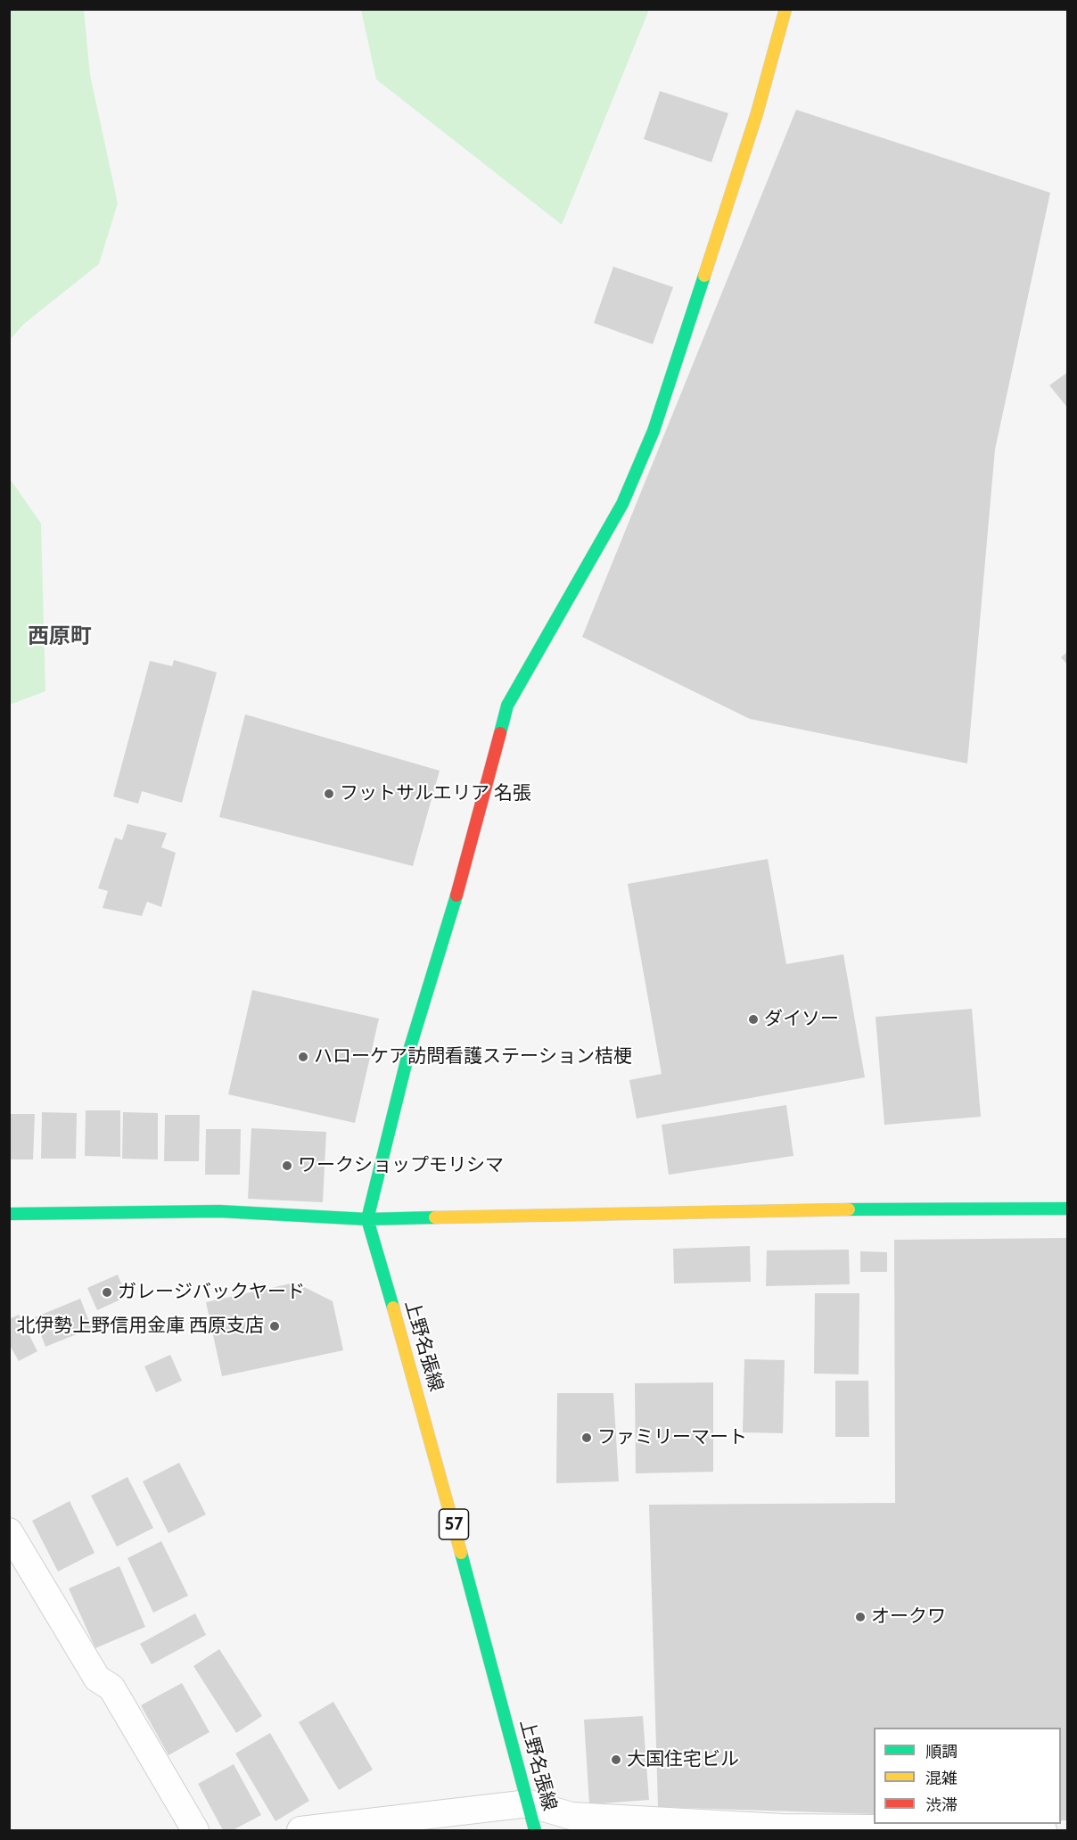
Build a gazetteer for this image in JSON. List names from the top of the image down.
{
  "streets": {
    "street": ["上野名張線", "57"]
  },
  "districts": ["西原町"],
  "places": [
    "フットサルエリア 名張",
    "ダイソー",
    "ハローケア訪問看護ステーション桔梗",
    "ワークショップモリシマ",
    "ガレージバックヤード",
    "北伊勢上野信用金庫 西原支店",
    "ファミリーマート",
    "オークワ",
    "大国住宅ビル"
  ],
  "legend": ["順調", "混雑", "渋滞"]
}
